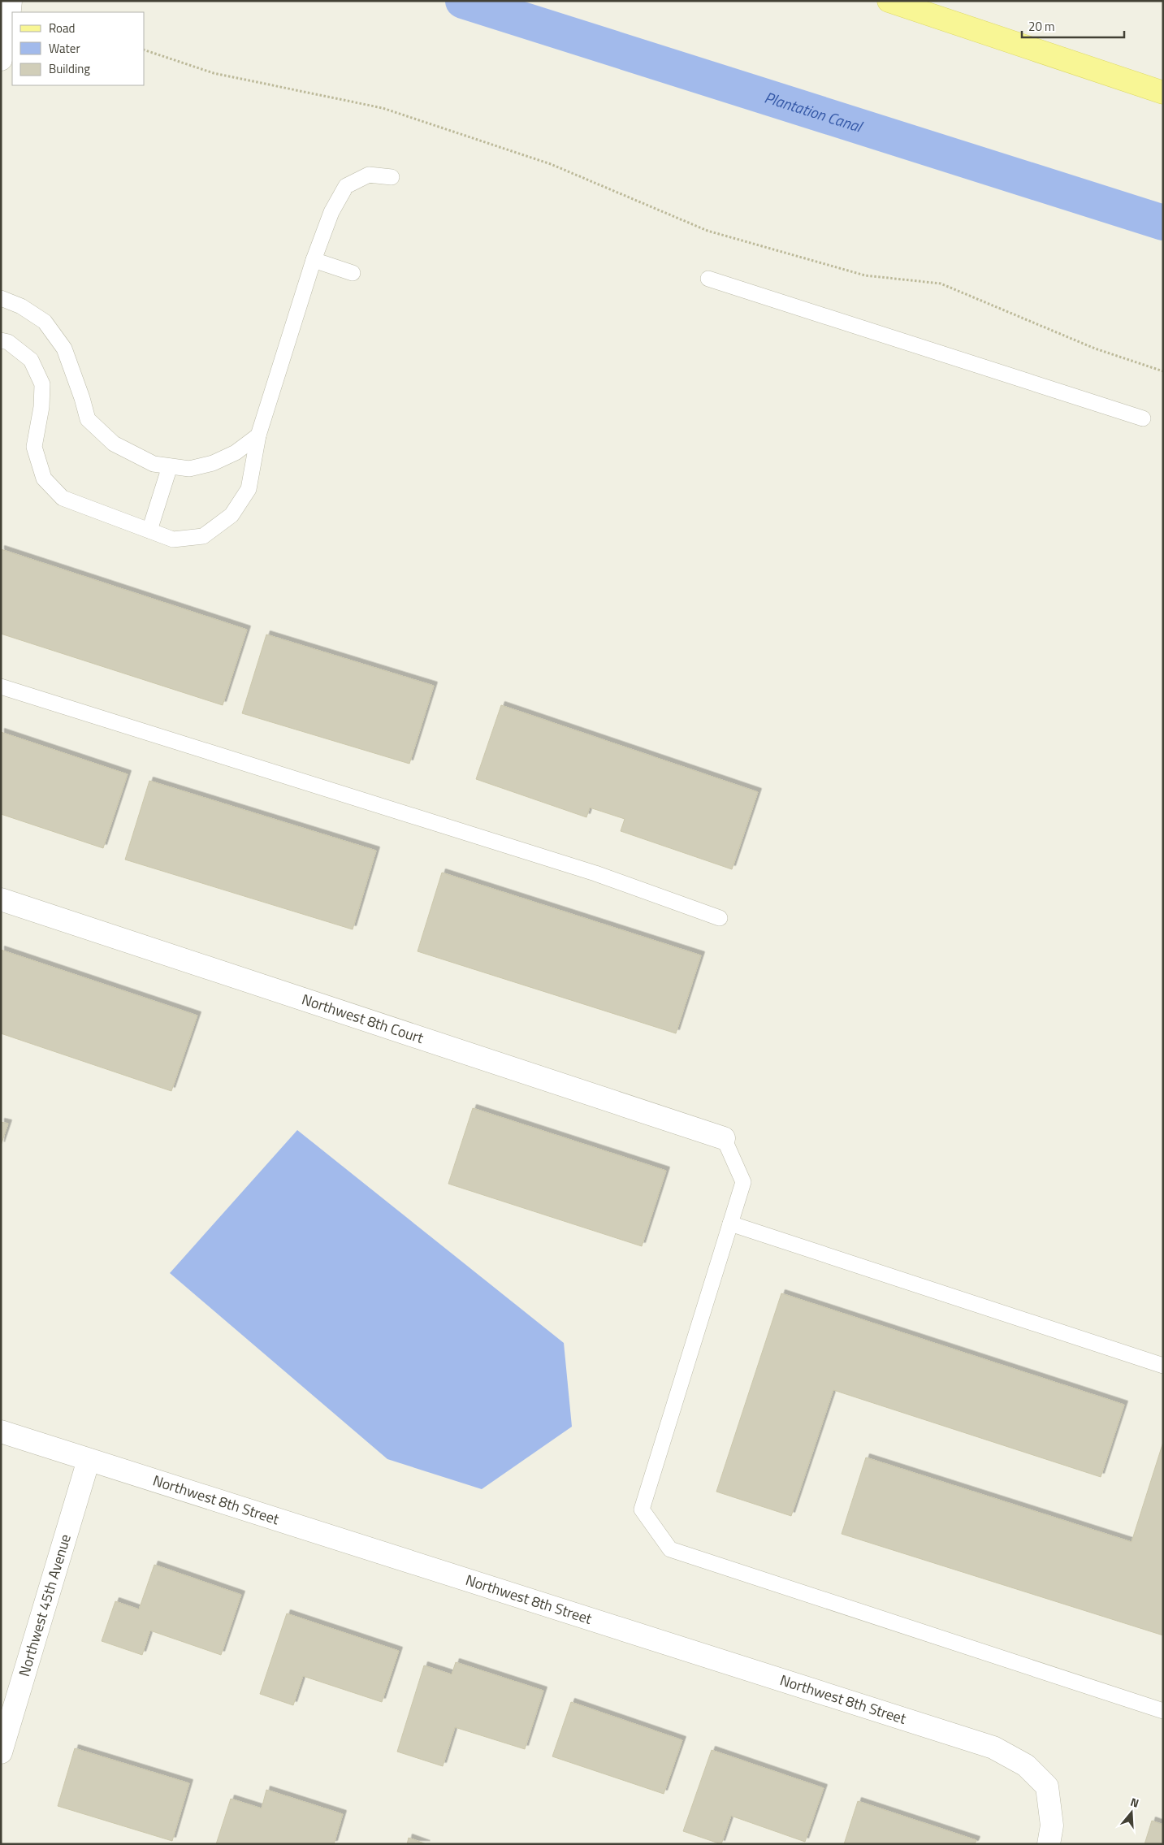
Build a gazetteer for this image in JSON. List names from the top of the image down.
{
  "streets": {
    "street": ["Northwest 8th Court", "Northwest 8th Street", "Northwest 45th Avenue"]
  },
  "crossings": [
    ["Northwest 8th Street", "Northwest 45th Avenue"]
  ],
  "water": ["Plantation Canal"],
  "legend": ["Road", "Water", "Building"],
  "scale_bar": "20 m",
  "north": "top"
}
